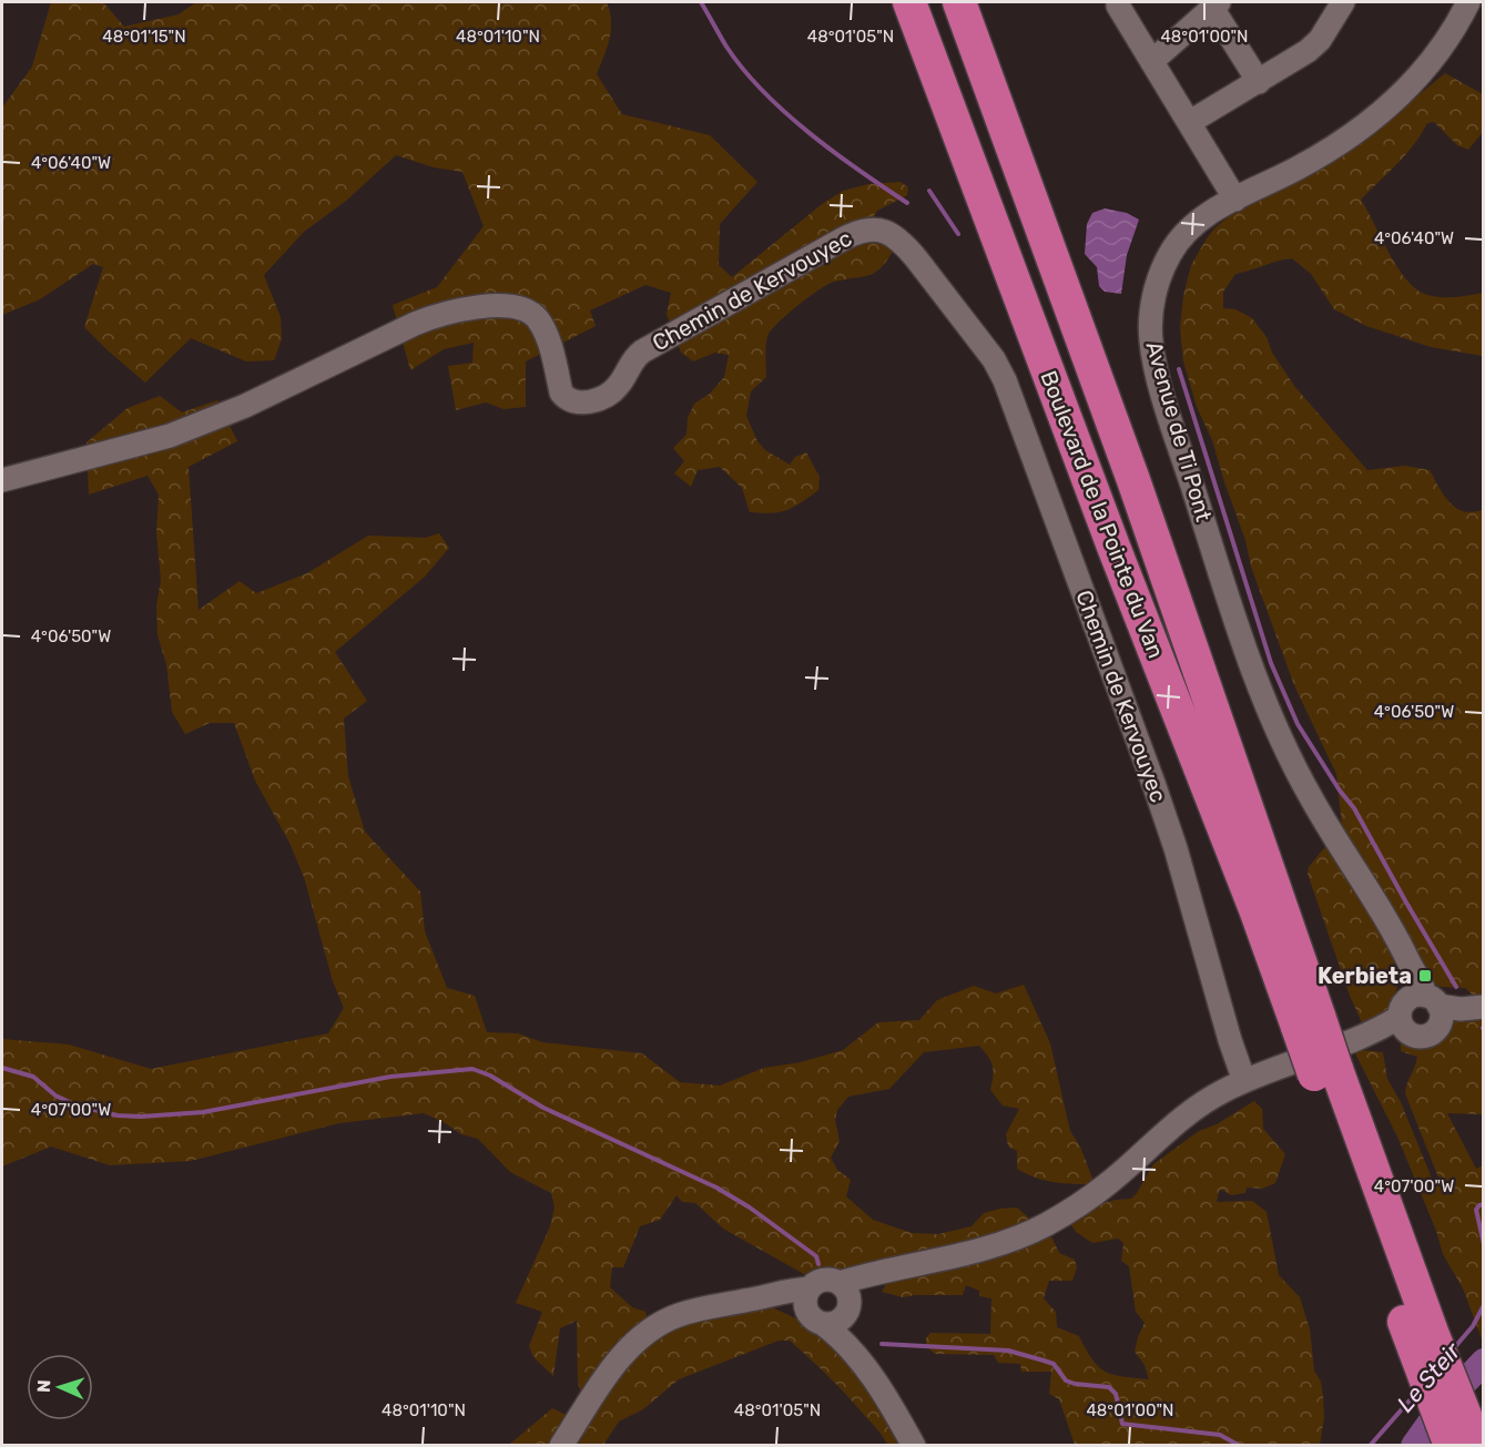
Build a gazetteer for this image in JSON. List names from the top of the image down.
{
  "streets": {
    "highway": ["Boulevard de la Pointe du Van"],
    "street": ["Chemin de Kervouyec", "Avenue de Ti Pont"]
  },
  "water": ["Le Steir"],
  "places": {
    "transit": ["Kerbieta"]
  },
  "north": "left",
  "coordinates": [
    "48°01'15\"N",
    "48°01'10\"N",
    "48°01'05\"N",
    "48°01'00\"N",
    "4°06'40\"W",
    "4°06'50\"W",
    "4°07'00\"W"
  ]
}
